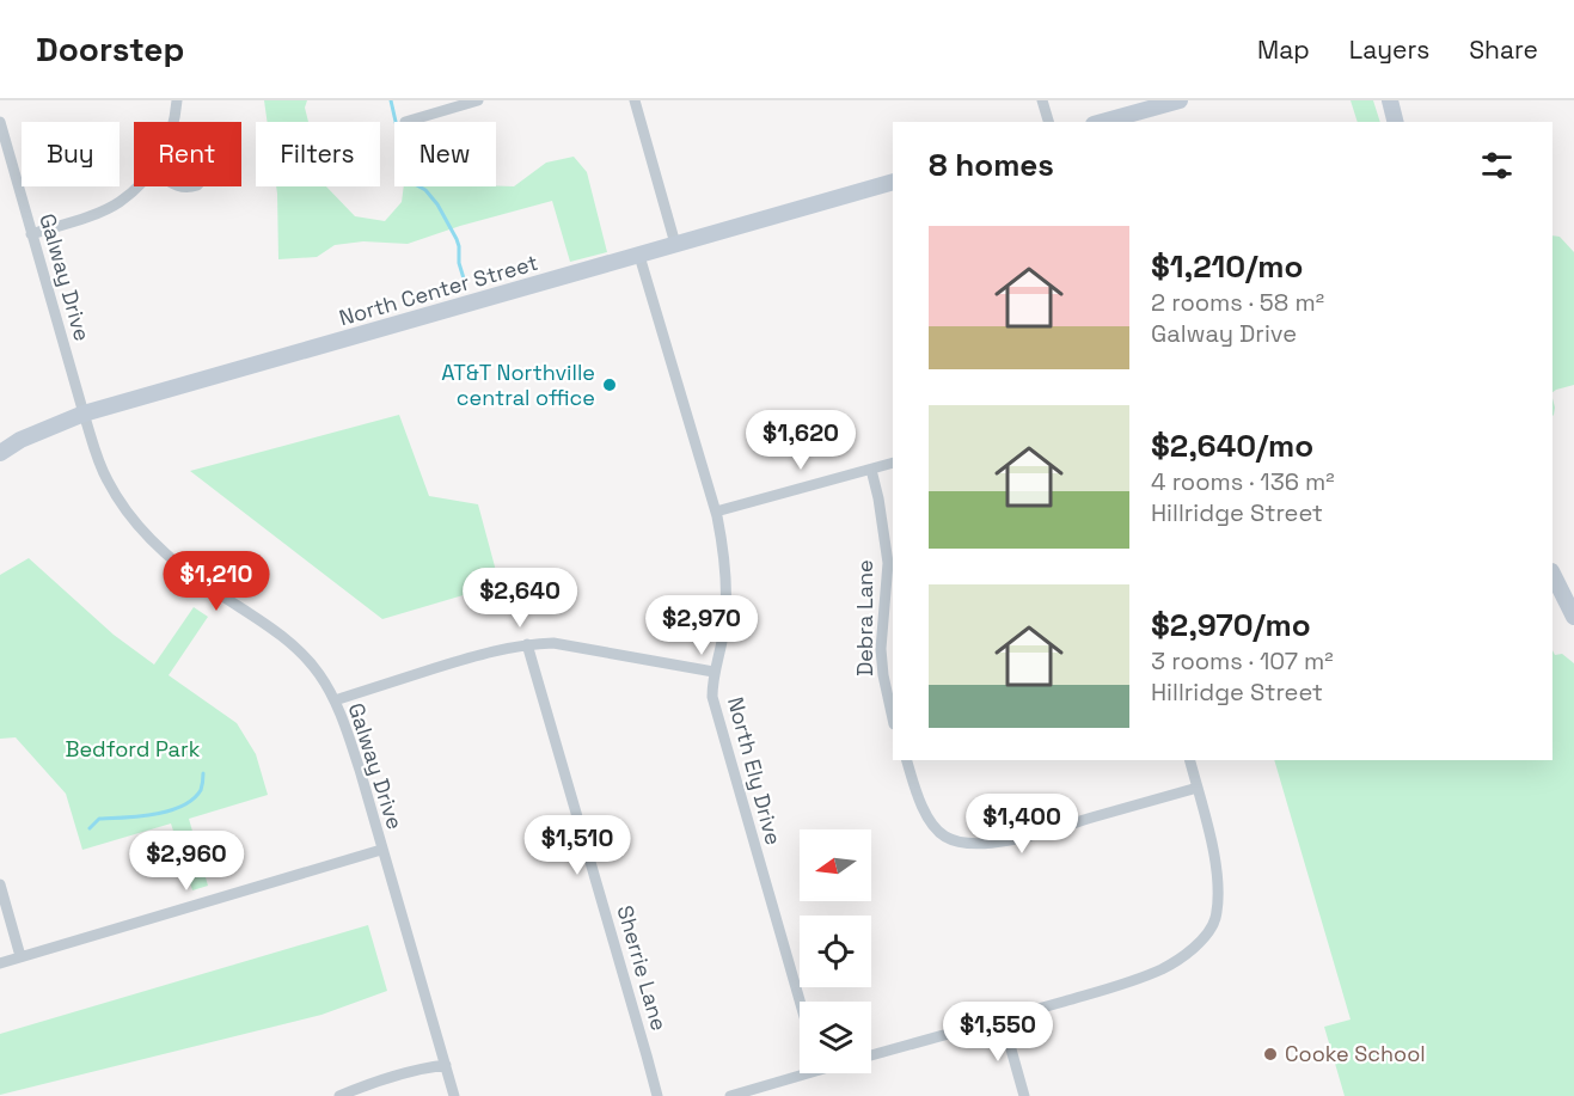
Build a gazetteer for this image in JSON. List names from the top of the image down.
{
  "streets": {
    "street": [
      "Galway Drive",
      "North Center Street",
      "Debra Lane",
      "North Ely Drive",
      "Sherrie Lane"
    ]
  },
  "crossings": [
    ["Galway Drive", "North Center Street"],
    ["North Center Street", "North Ely Drive"]
  ],
  "parks": ["Bedford Park"],
  "places": ["AT&T Northville central office", "Cooke School"],
  "north": "left",
  "page": {
    "header": "Doorstep",
    "nav": ["Map", "Layers", "Share"],
    "chip": [
      "Buy",
      "Rent",
      "Filters",
      "New"
    ],
    "heading": "8 homes",
    "list": [
      {
        "name": "$1,210/mo",
        "note": "2 rooms · 58 m² · Galway Drive"
      },
      {
        "name": "$2,640/mo",
        "note": "4 rooms · 136 m² · Hillridge Street"
      },
      {
        "name": "$2,970/mo",
        "note": "3 rooms · 107 m² · Hillridge Street"
      }
    ],
    "price": [
      "$1,620",
      "$1,210",
      "$2,640",
      "$2,970",
      "$1,400",
      "$1,510",
      "$2,960",
      "$1,550"
    ]
  }
}
